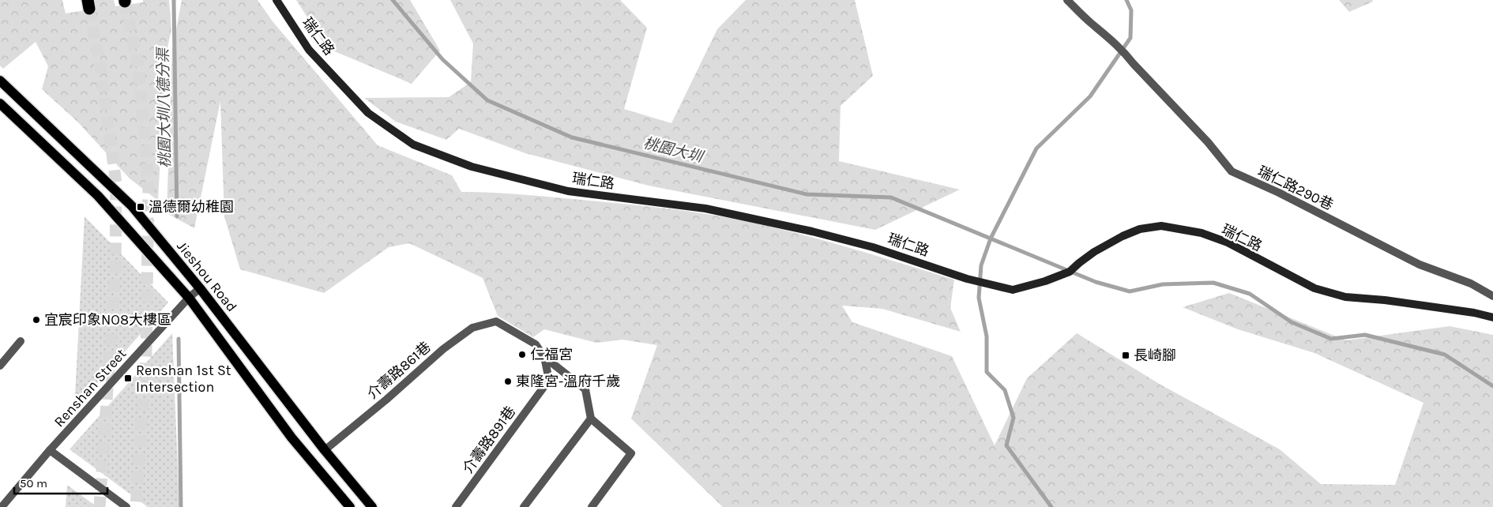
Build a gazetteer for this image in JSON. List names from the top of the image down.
{
  "streets": {
    "main road": ["Jieshou Road"],
    "street": [
      "瑞仁路",
      "瑞仁路290巷",
      "介壽路861巷",
      "Renshan Street",
      "介壽路891巷"
    ]
  },
  "crossings": [
    ["Jieshou Road", "介壽路861巷"],
    ["Jieshou Road", "Renshan Street"],
    ["介壽路861巷", "介壽路891巷"]
  ],
  "water": ["桃園大圳八德分渠", "桃園大圳"],
  "places": {
    "transit": ["溫德爾幼稚園", "長崎腳", "Renshan 1st St Intersection"],
    "other": ["宜宸印象NO8大樓區", "仁福宮", "東隆宮-溫府千歲"]
  },
  "scale_bar": "50 m"
}
